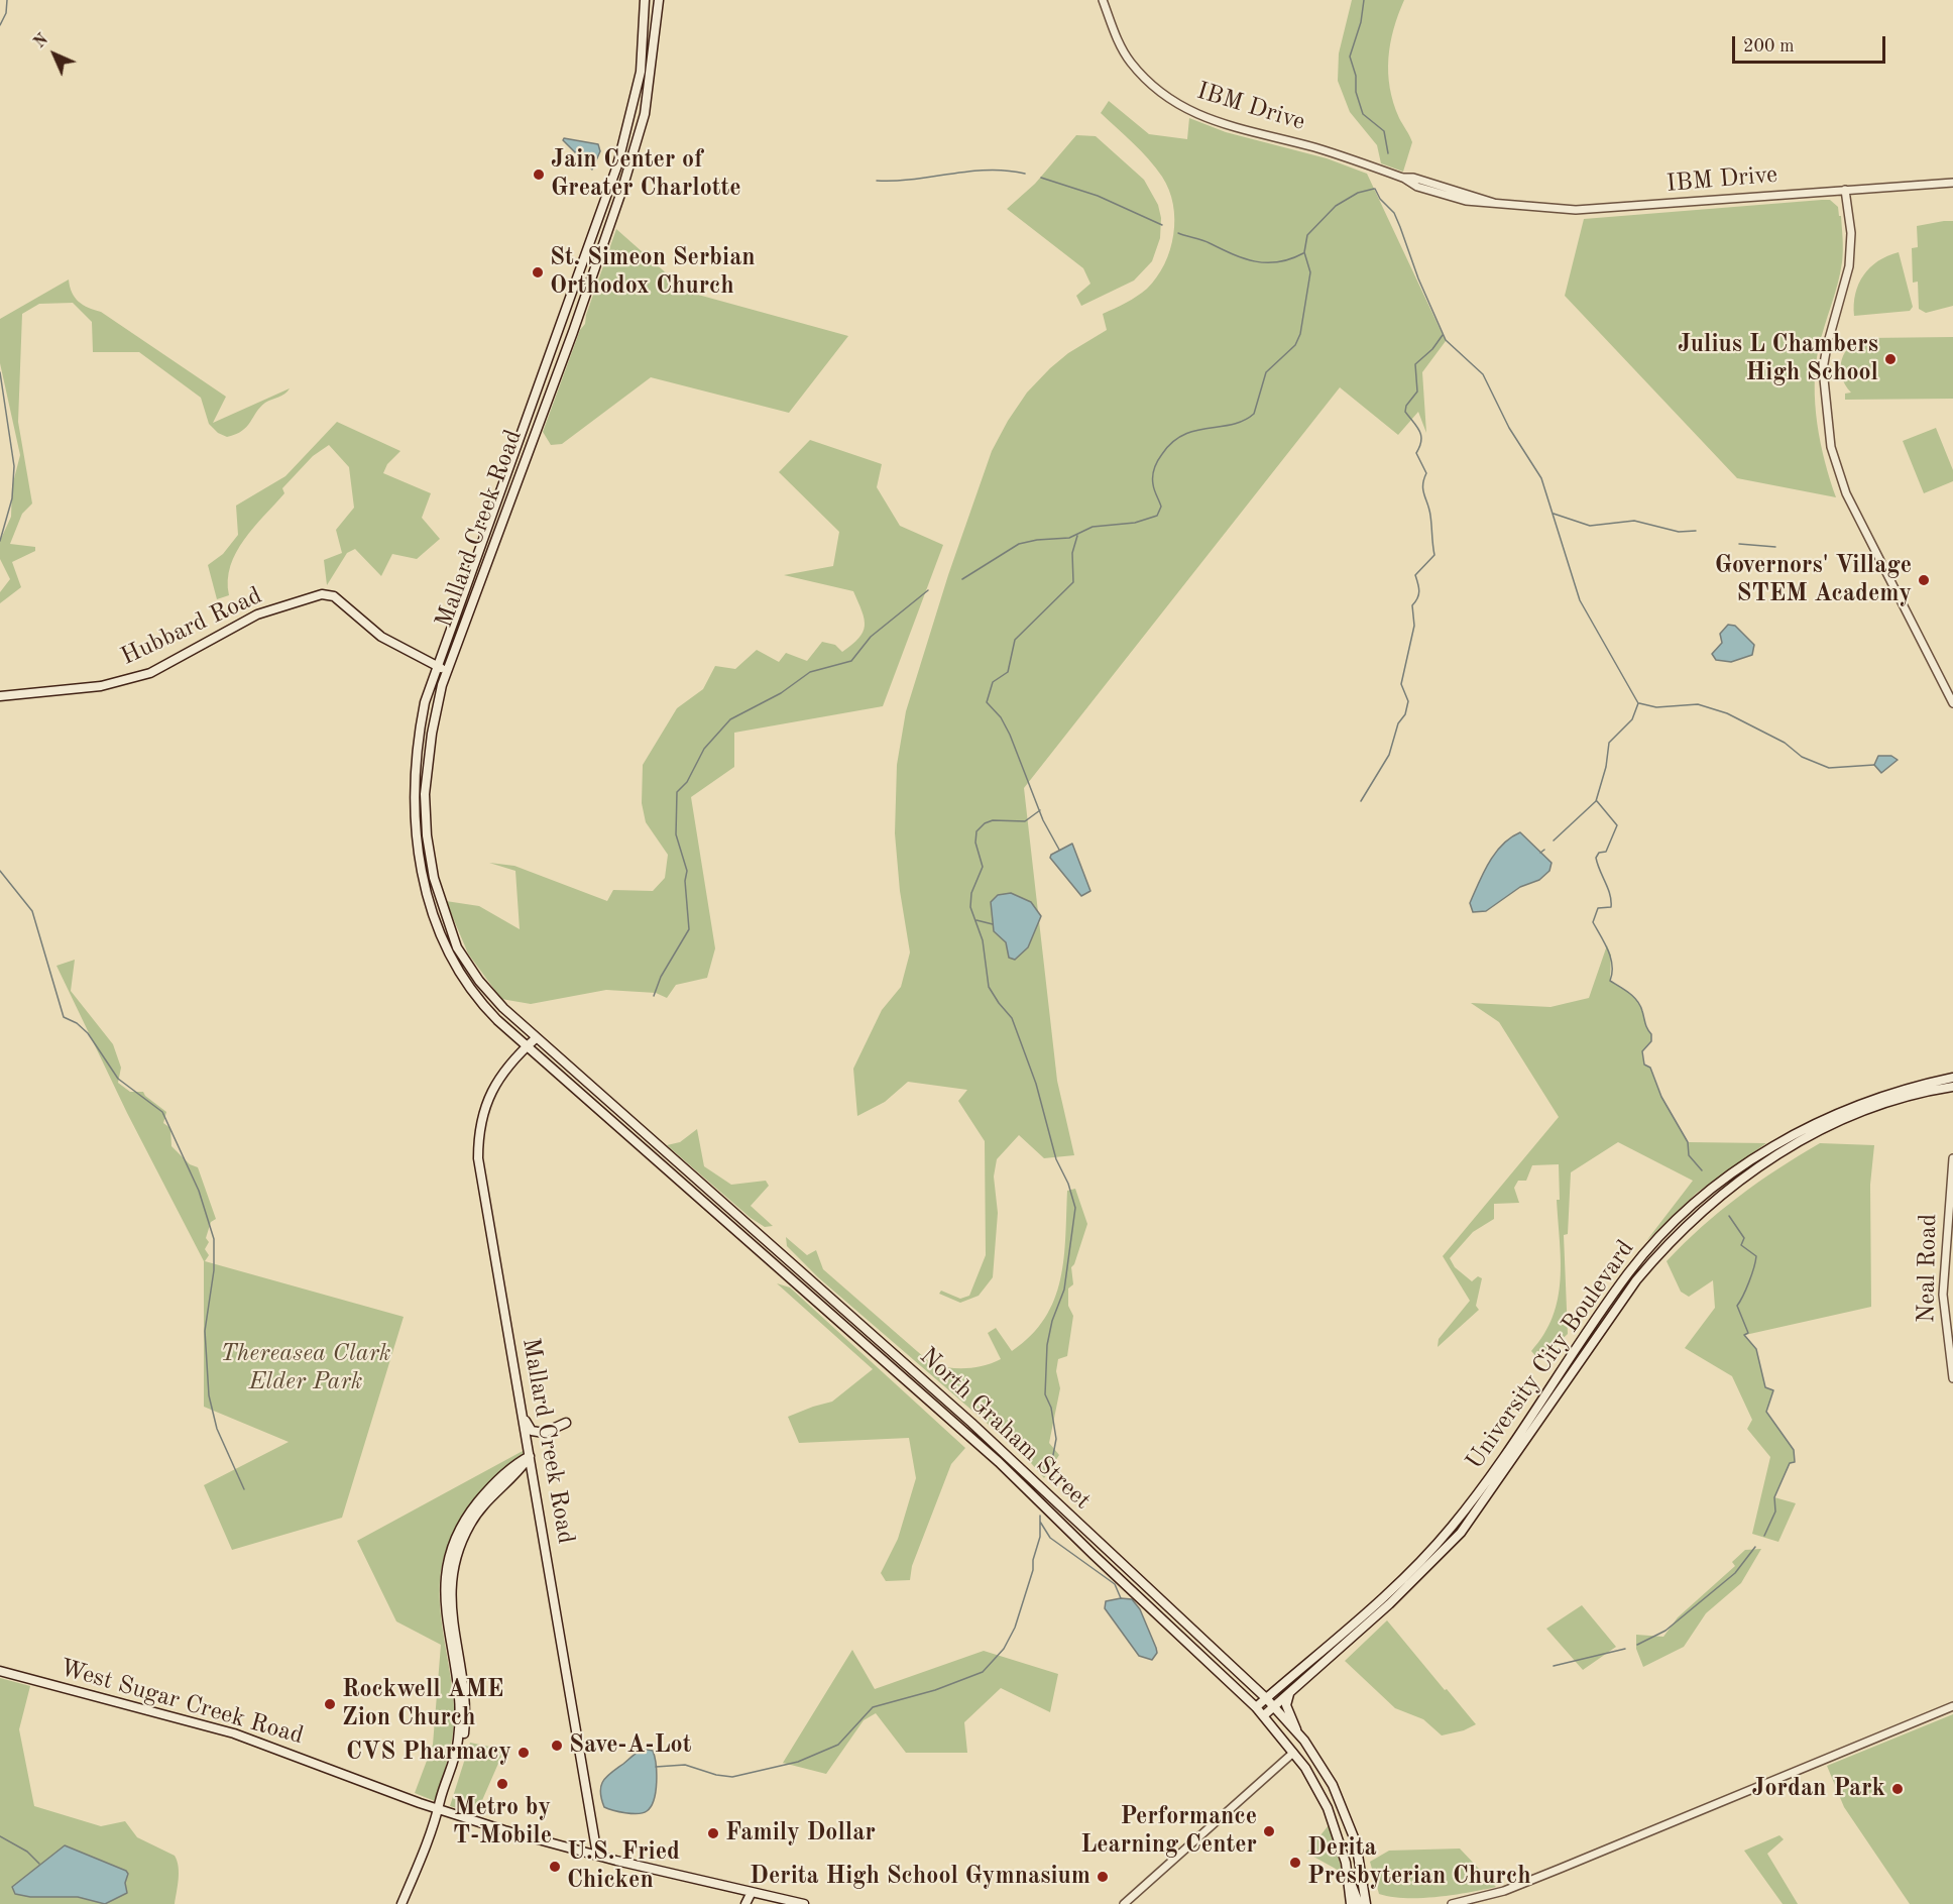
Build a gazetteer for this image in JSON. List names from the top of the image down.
{
  "streets": {
    "main road": [
      "Mallard Creek Road",
      "Hubbard Road",
      "University City Boulevard",
      "North Graham Street",
      "West Sugar Creek Road"
    ],
    "street": ["IBM Drive", "Neal Road"]
  },
  "crossings": [
    ["Mallard Creek Road", "Hubbard Road"],
    ["Mallard Creek Road", "North Graham Street"],
    ["Mallard Creek Road", "West Sugar Creek Road"],
    ["University City Boulevard", "North Graham Street"]
  ],
  "parks": ["Thereasea Clark Elder Park"],
  "places": [
    "Jain Center of Greater Charlotte",
    "St. Simeon Serbian Orthodox Church",
    "Julius L Chambers High School",
    "Governors' Village STEM Academy",
    "Rockwell AME Zion Church",
    "Save-A-Lot",
    "CVS Pharmacy",
    "Metro by T-Mobile",
    "Jordan Park",
    "Performance Learning Center",
    "Family Dollar",
    "Derita Presbyterian Church",
    "U.S. Fried Chicken",
    "Derita High School Gymnasium"
  ],
  "scale_bar": "200 m",
  "north": "top left"
}
